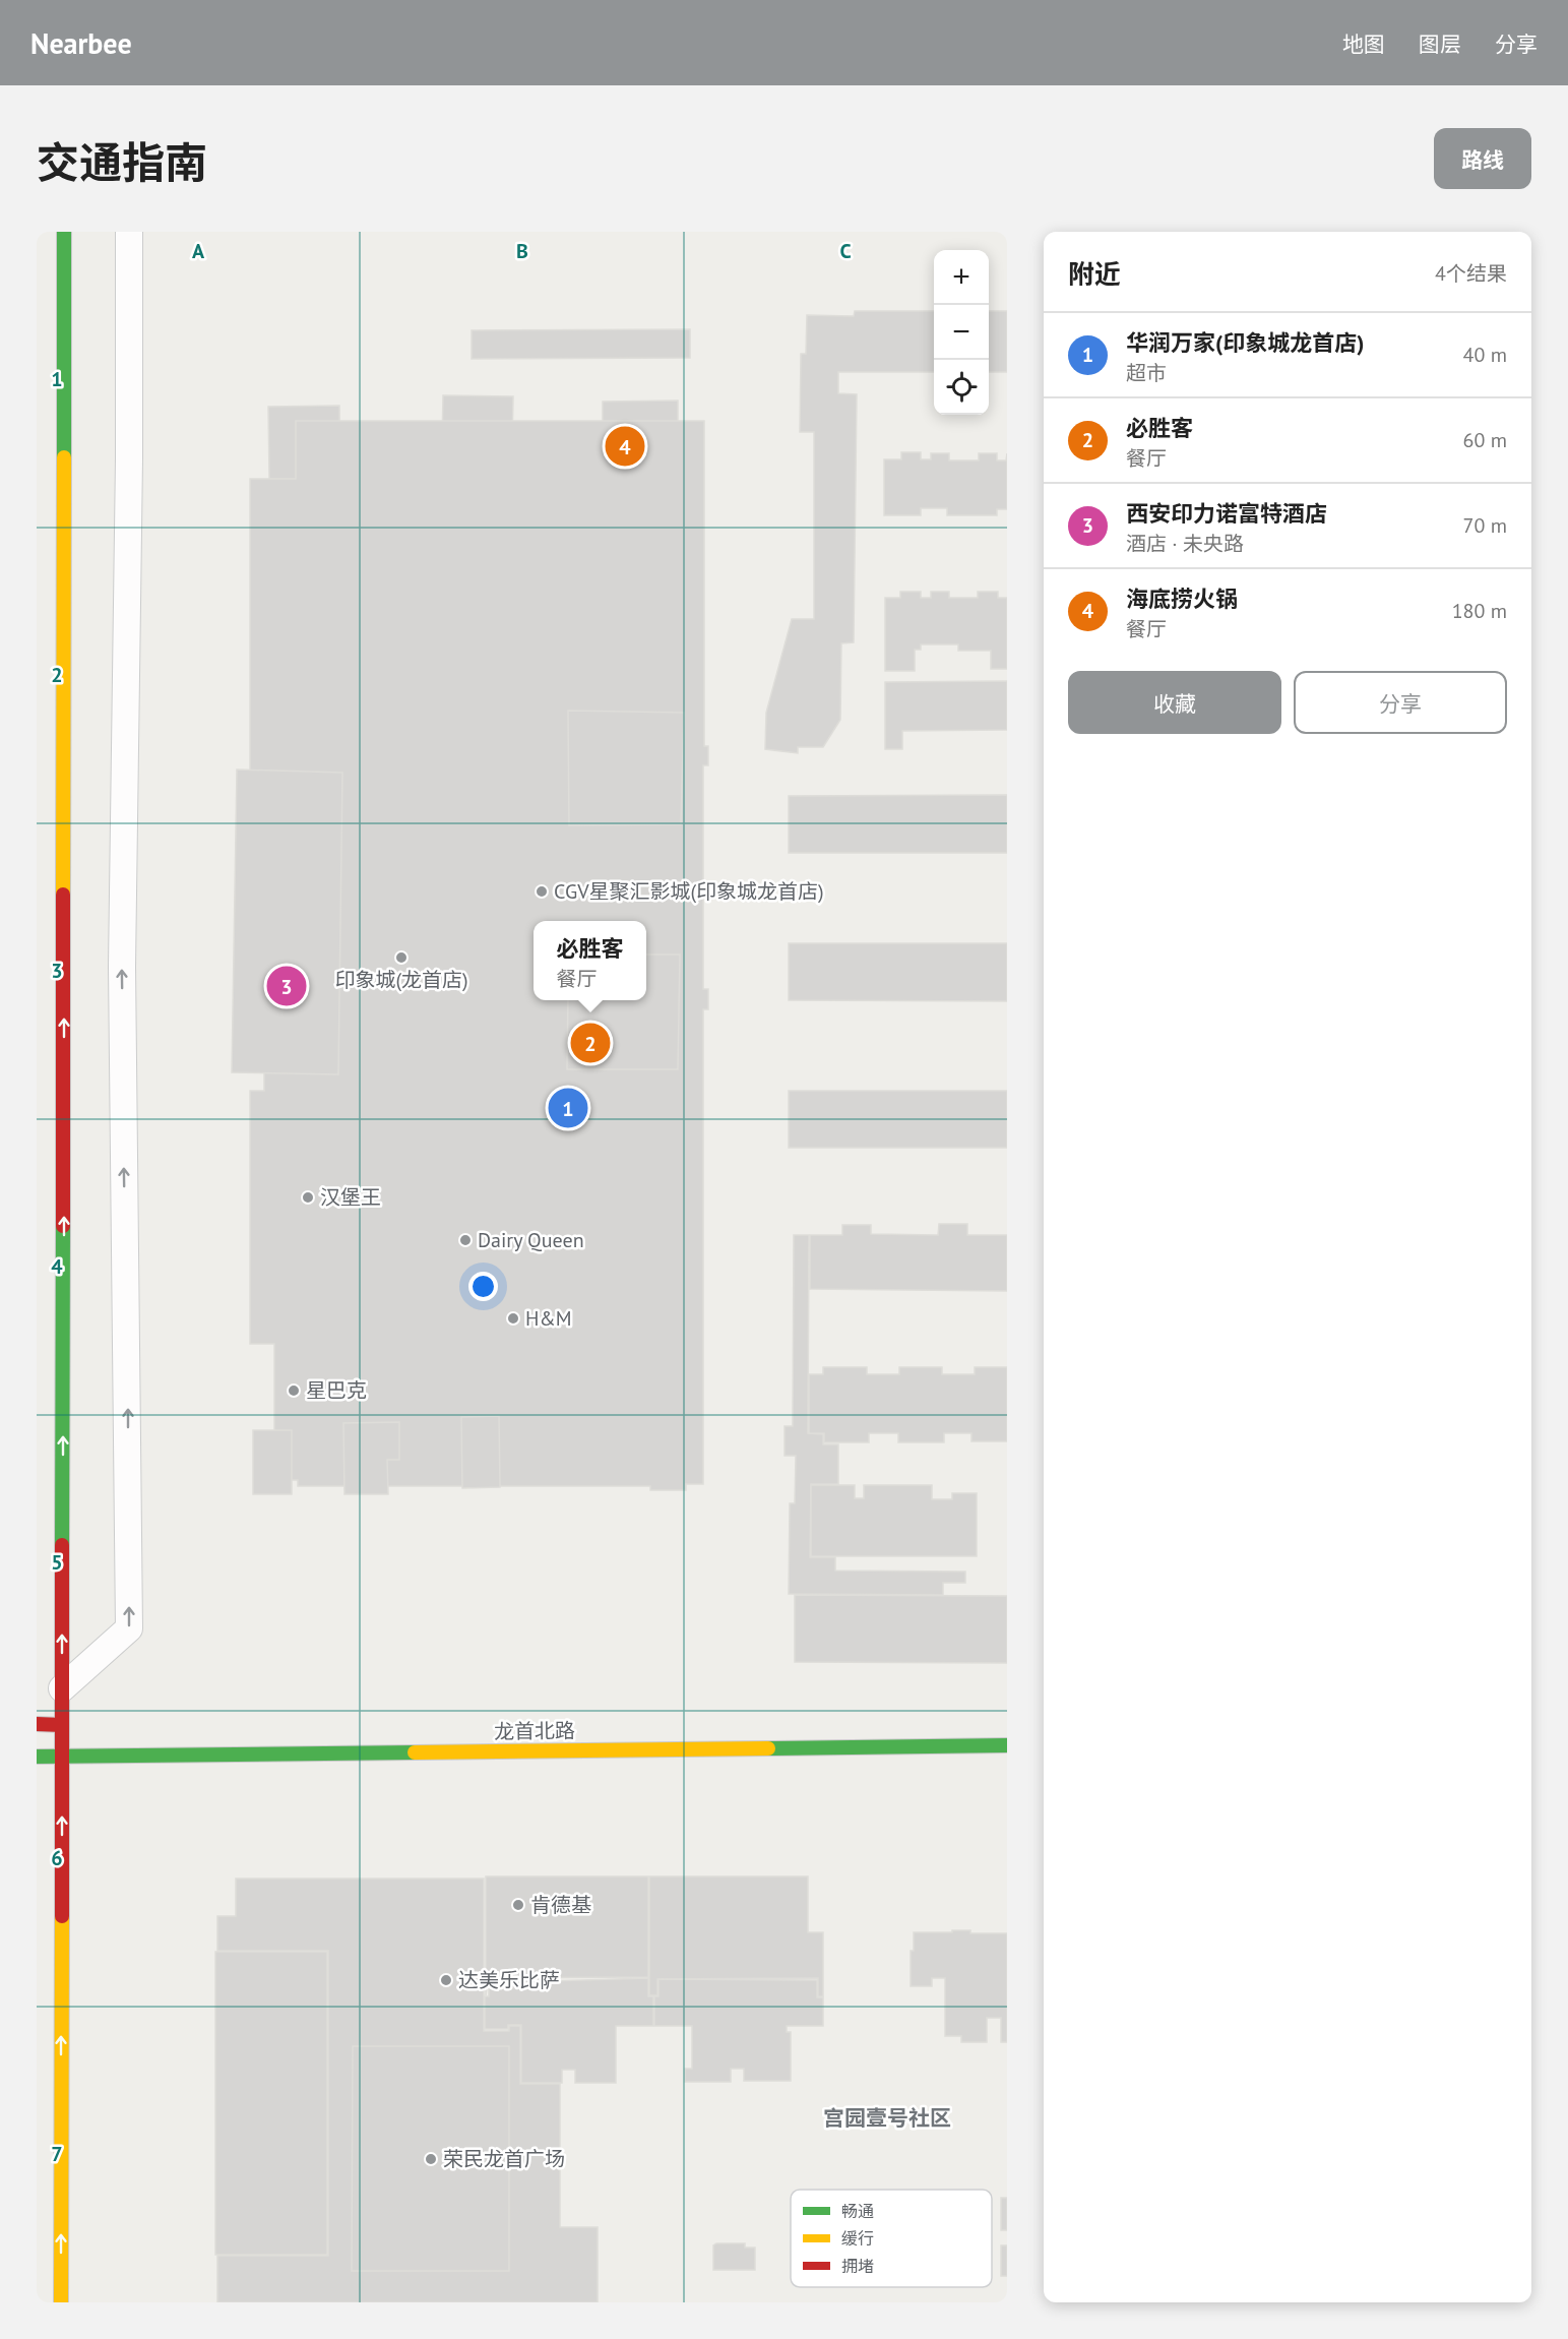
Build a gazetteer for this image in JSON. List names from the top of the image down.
{
  "streets": {
    "main road": ["龙首北路"]
  },
  "districts": ["宫园壹号社区"],
  "places": [
    "CGV星聚汇影城(印象城龙首店)",
    "印象城(龙首店)",
    "汉堡王",
    "Dairy Queen",
    "H&M",
    "星巴克",
    "肯德基",
    "达美乐比萨",
    "荣民龙首广场"
  ],
  "legend": ["畅通", "缓行", "拥堵"],
  "page": {
    "header": "Nearbee",
    "nav": ["地图", "图层", "分享"],
    "title": "交通指南",
    "buttons": [
      "路线",
      ["收藏", "分享"]
    ],
    "heading": ["附近", "4个结果"],
    "map_buttons": ["+", "−"],
    "list": [
      {
        "mark": "1",
        "name": "华润万家(印象城龙首店)",
        "note": "超市",
        "value": "40 m"
      },
      {
        "mark": "2",
        "name": "必胜客",
        "note": "餐厅",
        "value": "60 m"
      },
      {
        "mark": "3",
        "name": "西安印力诺富特酒店",
        "note": "酒店 · 未央路",
        "value": "70 m"
      },
      {
        "mark": "4",
        "name": "海底捞火锅",
        "note": "餐厅",
        "value": "180 m"
      }
    ],
    "pins": [
      "4",
      "3",
      "2",
      "1"
    ],
    "popup": ["必胜客", "餐厅"]
  },
  "grid": {
    "columns": ["A", "B", "C"],
    "rows": [
      "1",
      "2",
      "3",
      "4",
      "5",
      "6",
      "7"
    ]
  }
}
